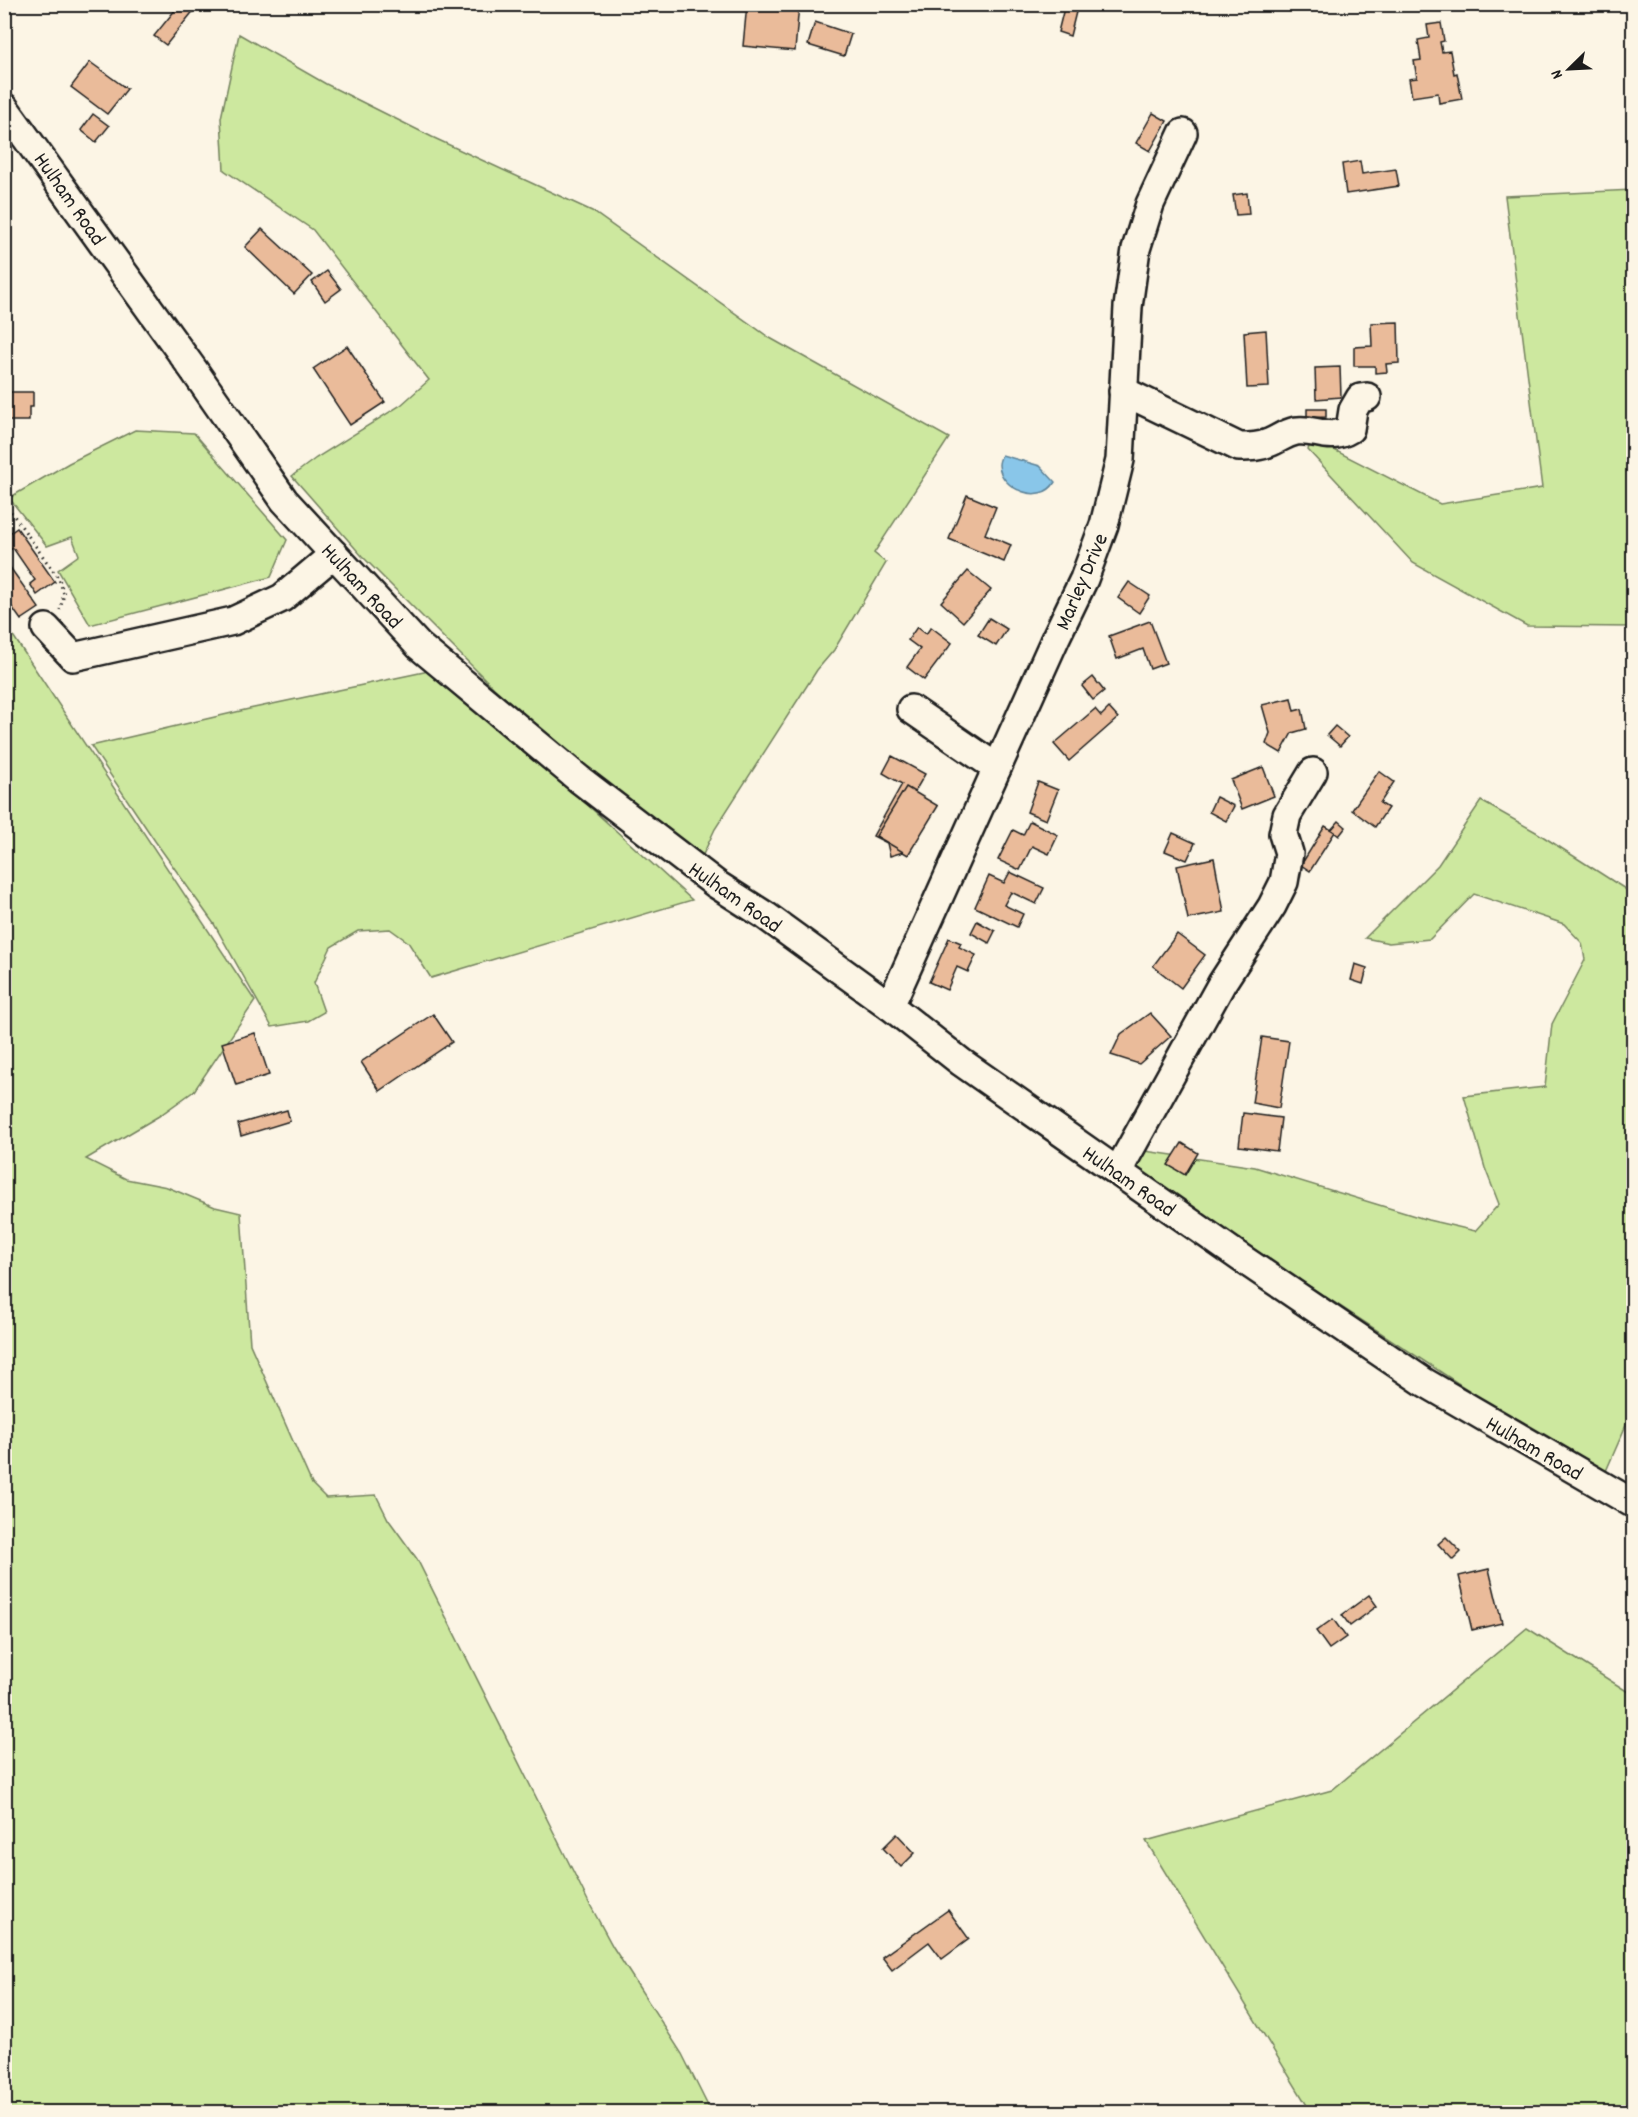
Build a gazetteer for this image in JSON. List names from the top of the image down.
{
  "streets": {
    "street": ["Hulham Road", "Marley Drive"]
  },
  "crossings": [
    ["Hulham Road", "Marley Drive"]
  ],
  "north": "bottom left"
}
